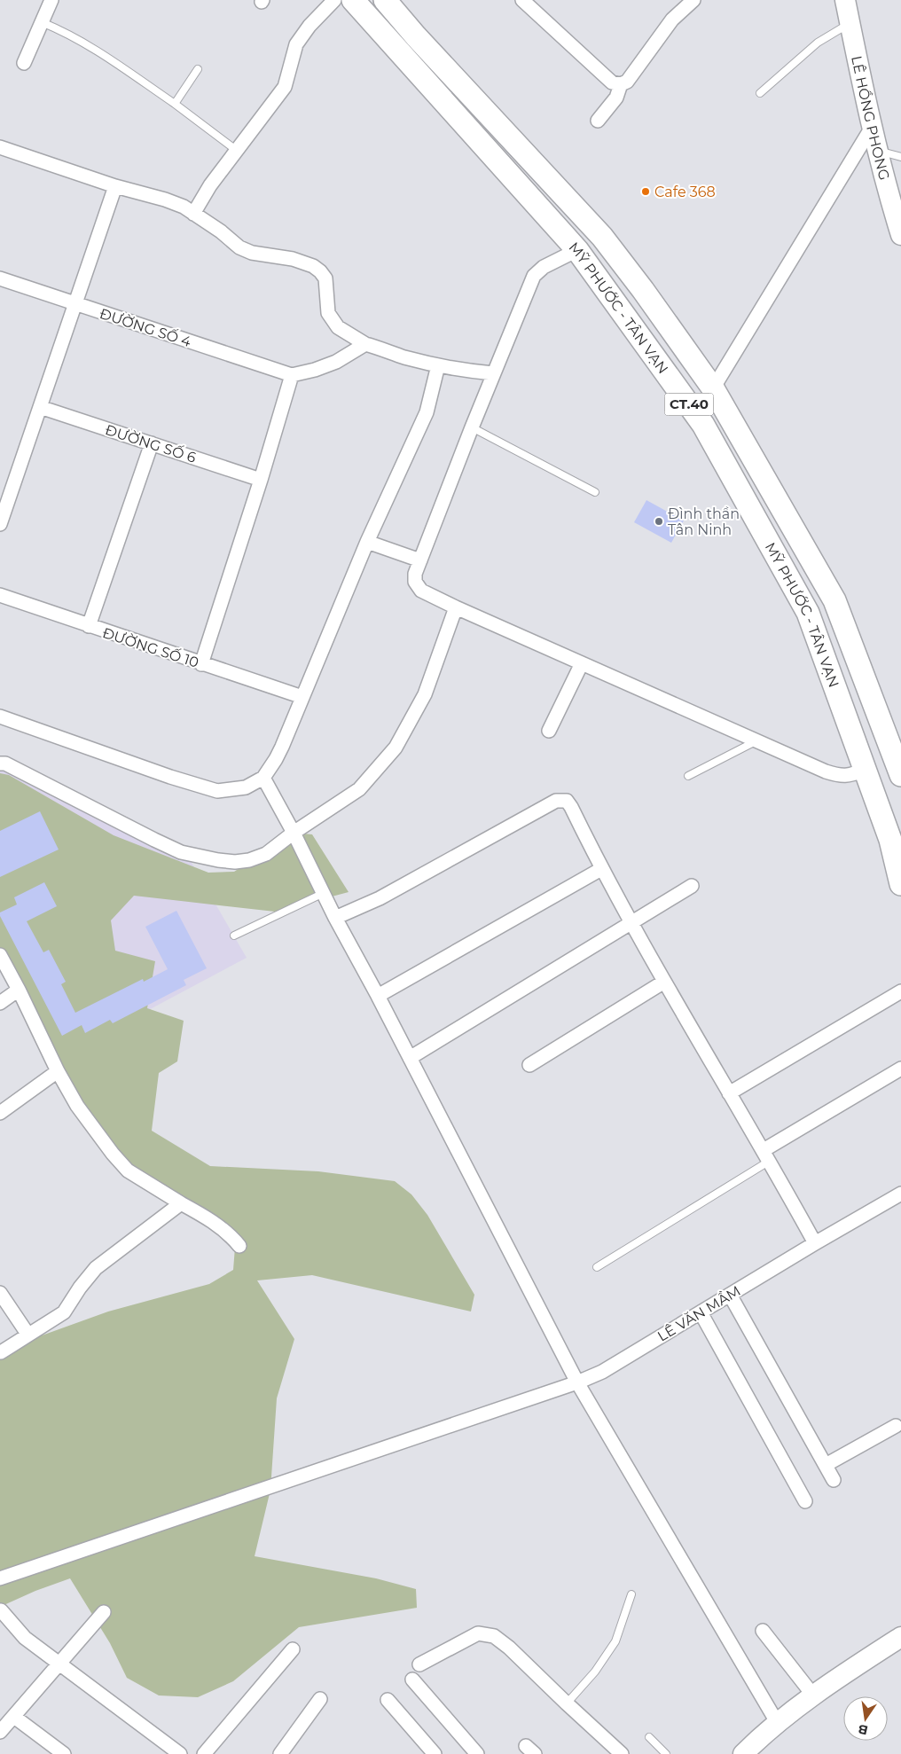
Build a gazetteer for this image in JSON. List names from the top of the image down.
{
  "streets": {
    "main road": ["LÊ HỒNG PHONG", "MỸ PHƯỚC - TÂN VẠN", "CT.40"],
    "street": [
      "ĐƯỜNG SỐ 4",
      "ĐƯỜNG SỐ 6",
      "ĐƯỜNG SỐ 10",
      "LÊ VĂN MẦM"
    ]
  },
  "places": ["Cafe 368", "Đình thần Tân Ninh"],
  "north": "bottom"
}
